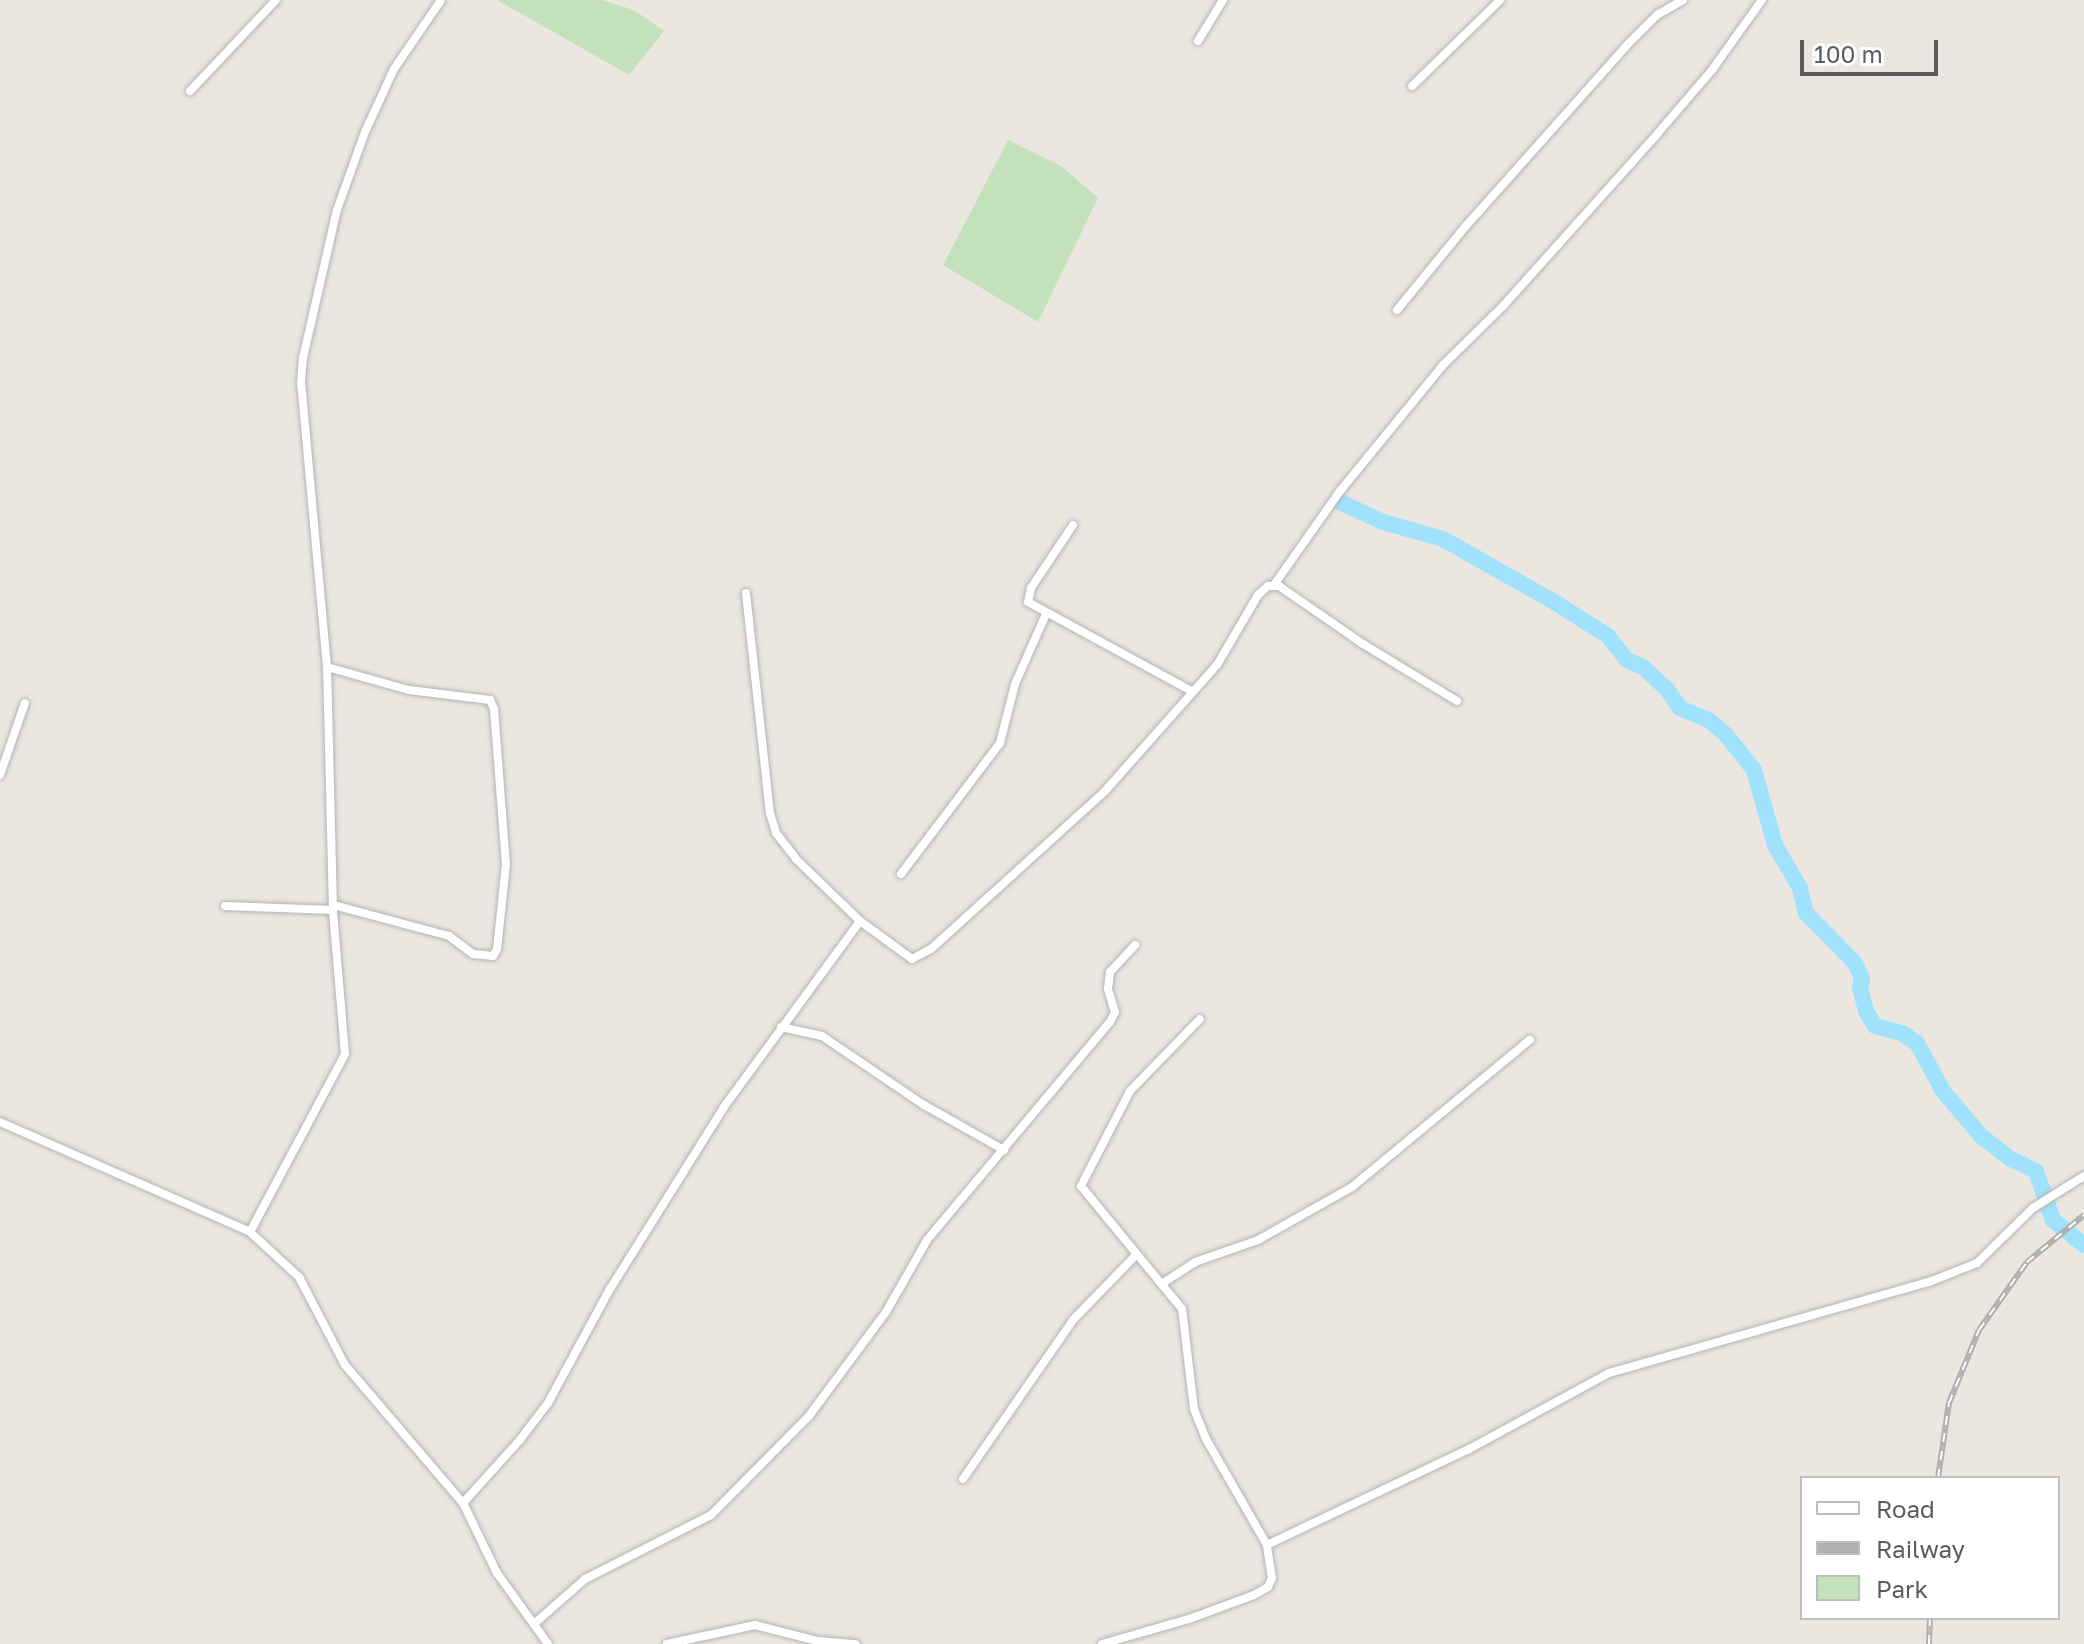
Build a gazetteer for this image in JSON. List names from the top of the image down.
{
  "legend": ["Road", "Railway", "Park"],
  "scale_bar": "100 m"
}
